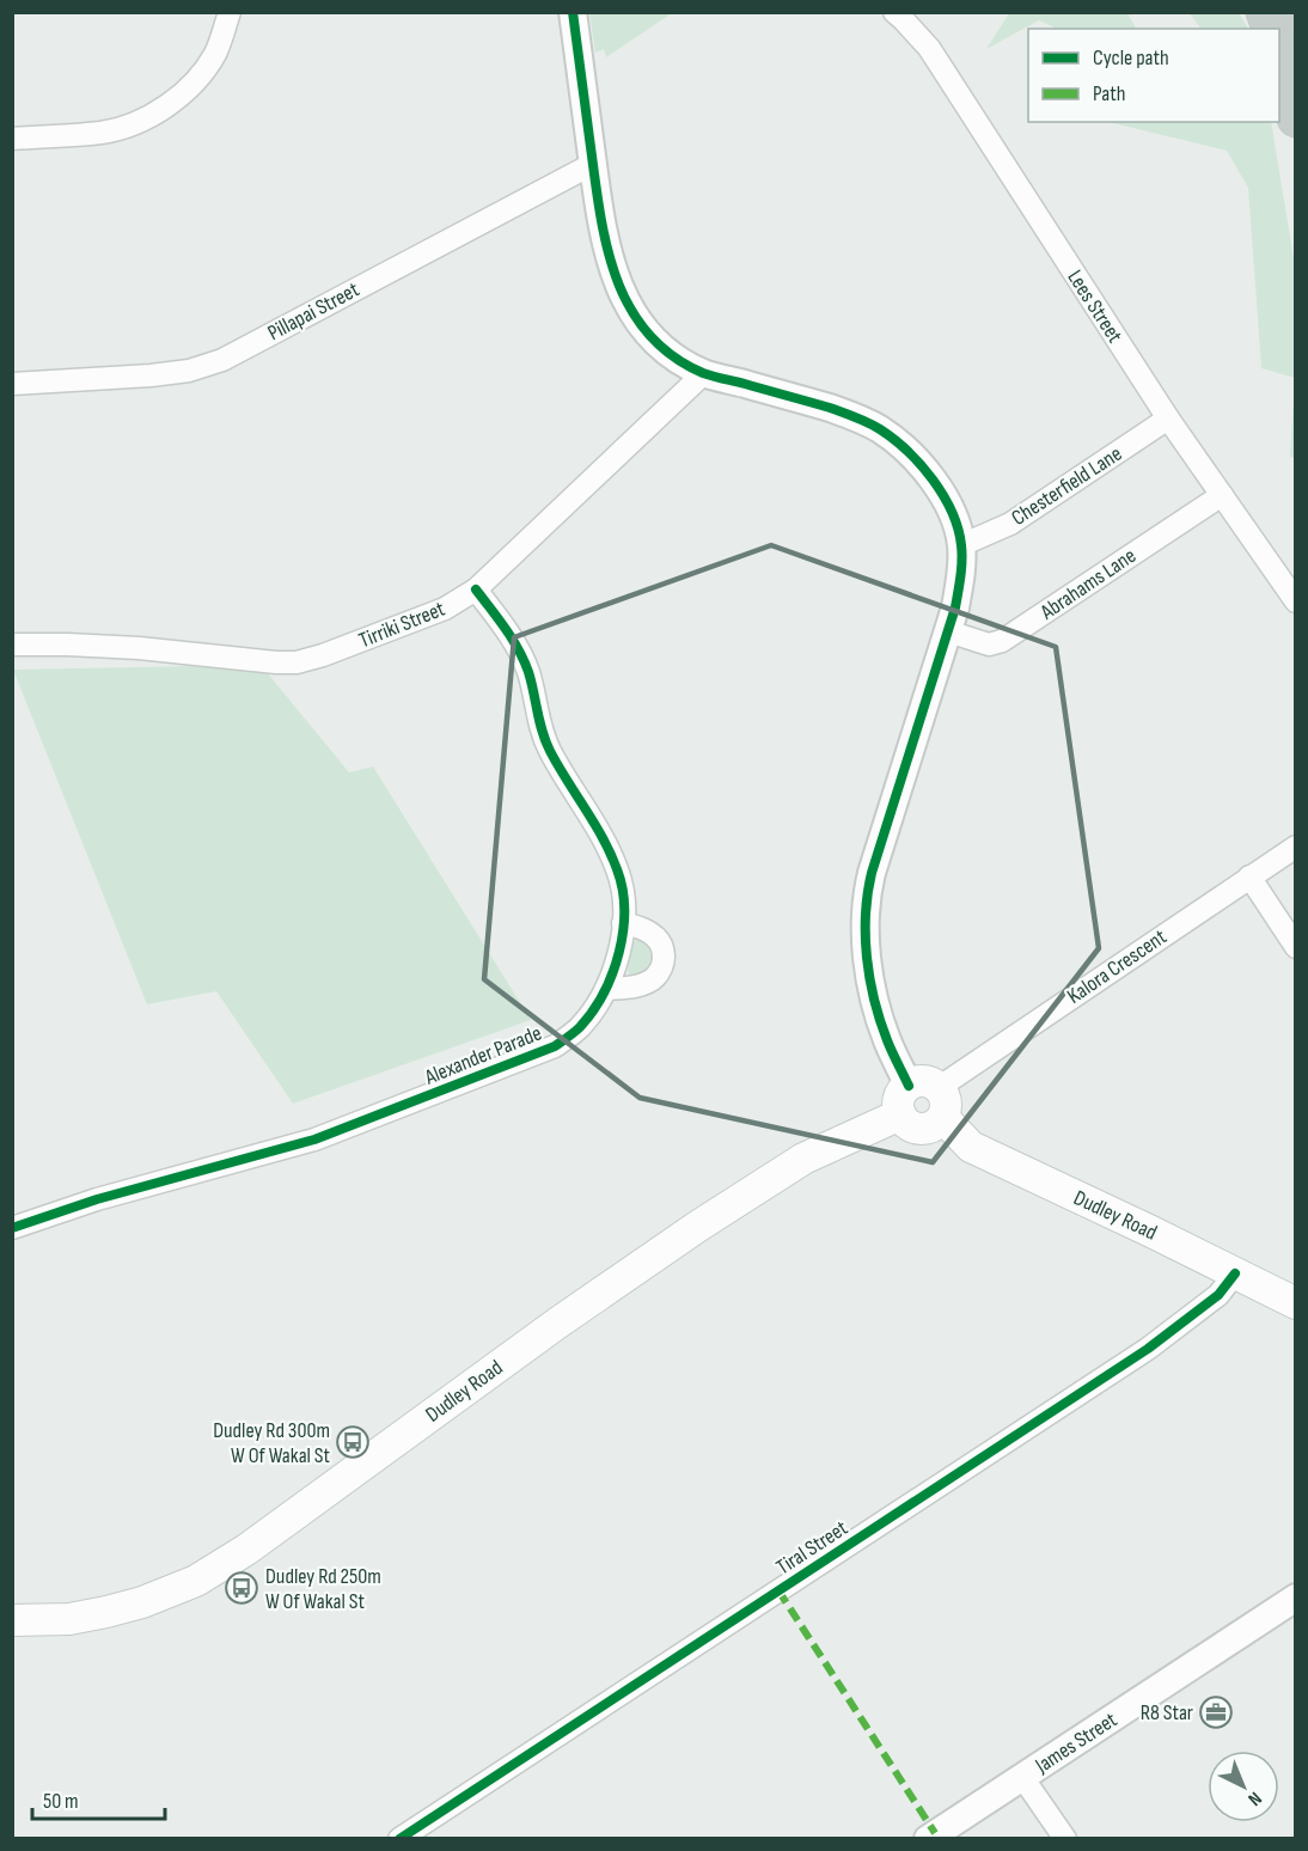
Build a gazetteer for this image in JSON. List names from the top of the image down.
{
  "streets": {
    "main road": ["Dudley Road"],
    "street": [
      "Lees Street",
      "Pillapai Street",
      "Chesterfield Lane",
      "Abrahams Lane",
      "Tirriki Street",
      "Kalora Crescent",
      "Alexander Parade",
      "Tiral Street",
      "James Street"
    ]
  },
  "crossings": [
    ["Lees Street", "Chesterfield Lane"],
    ["Lees Street", "Abrahams Lane"],
    ["Tirriki Street", "Alexander Parade"],
    ["Kalora Crescent", "Dudley Road"],
    ["Dudley Road", "Tiral Street"]
  ],
  "places": {
    "bus stop": ["Dudley Rd 300m W Of Wakal St", "Dudley Rd 250m W Of Wakal St"],
    "office": ["R8 Star"]
  },
  "legend": ["Cycle path", "Path"],
  "scale_bar": "50 m",
  "north": "bottom right"
}
